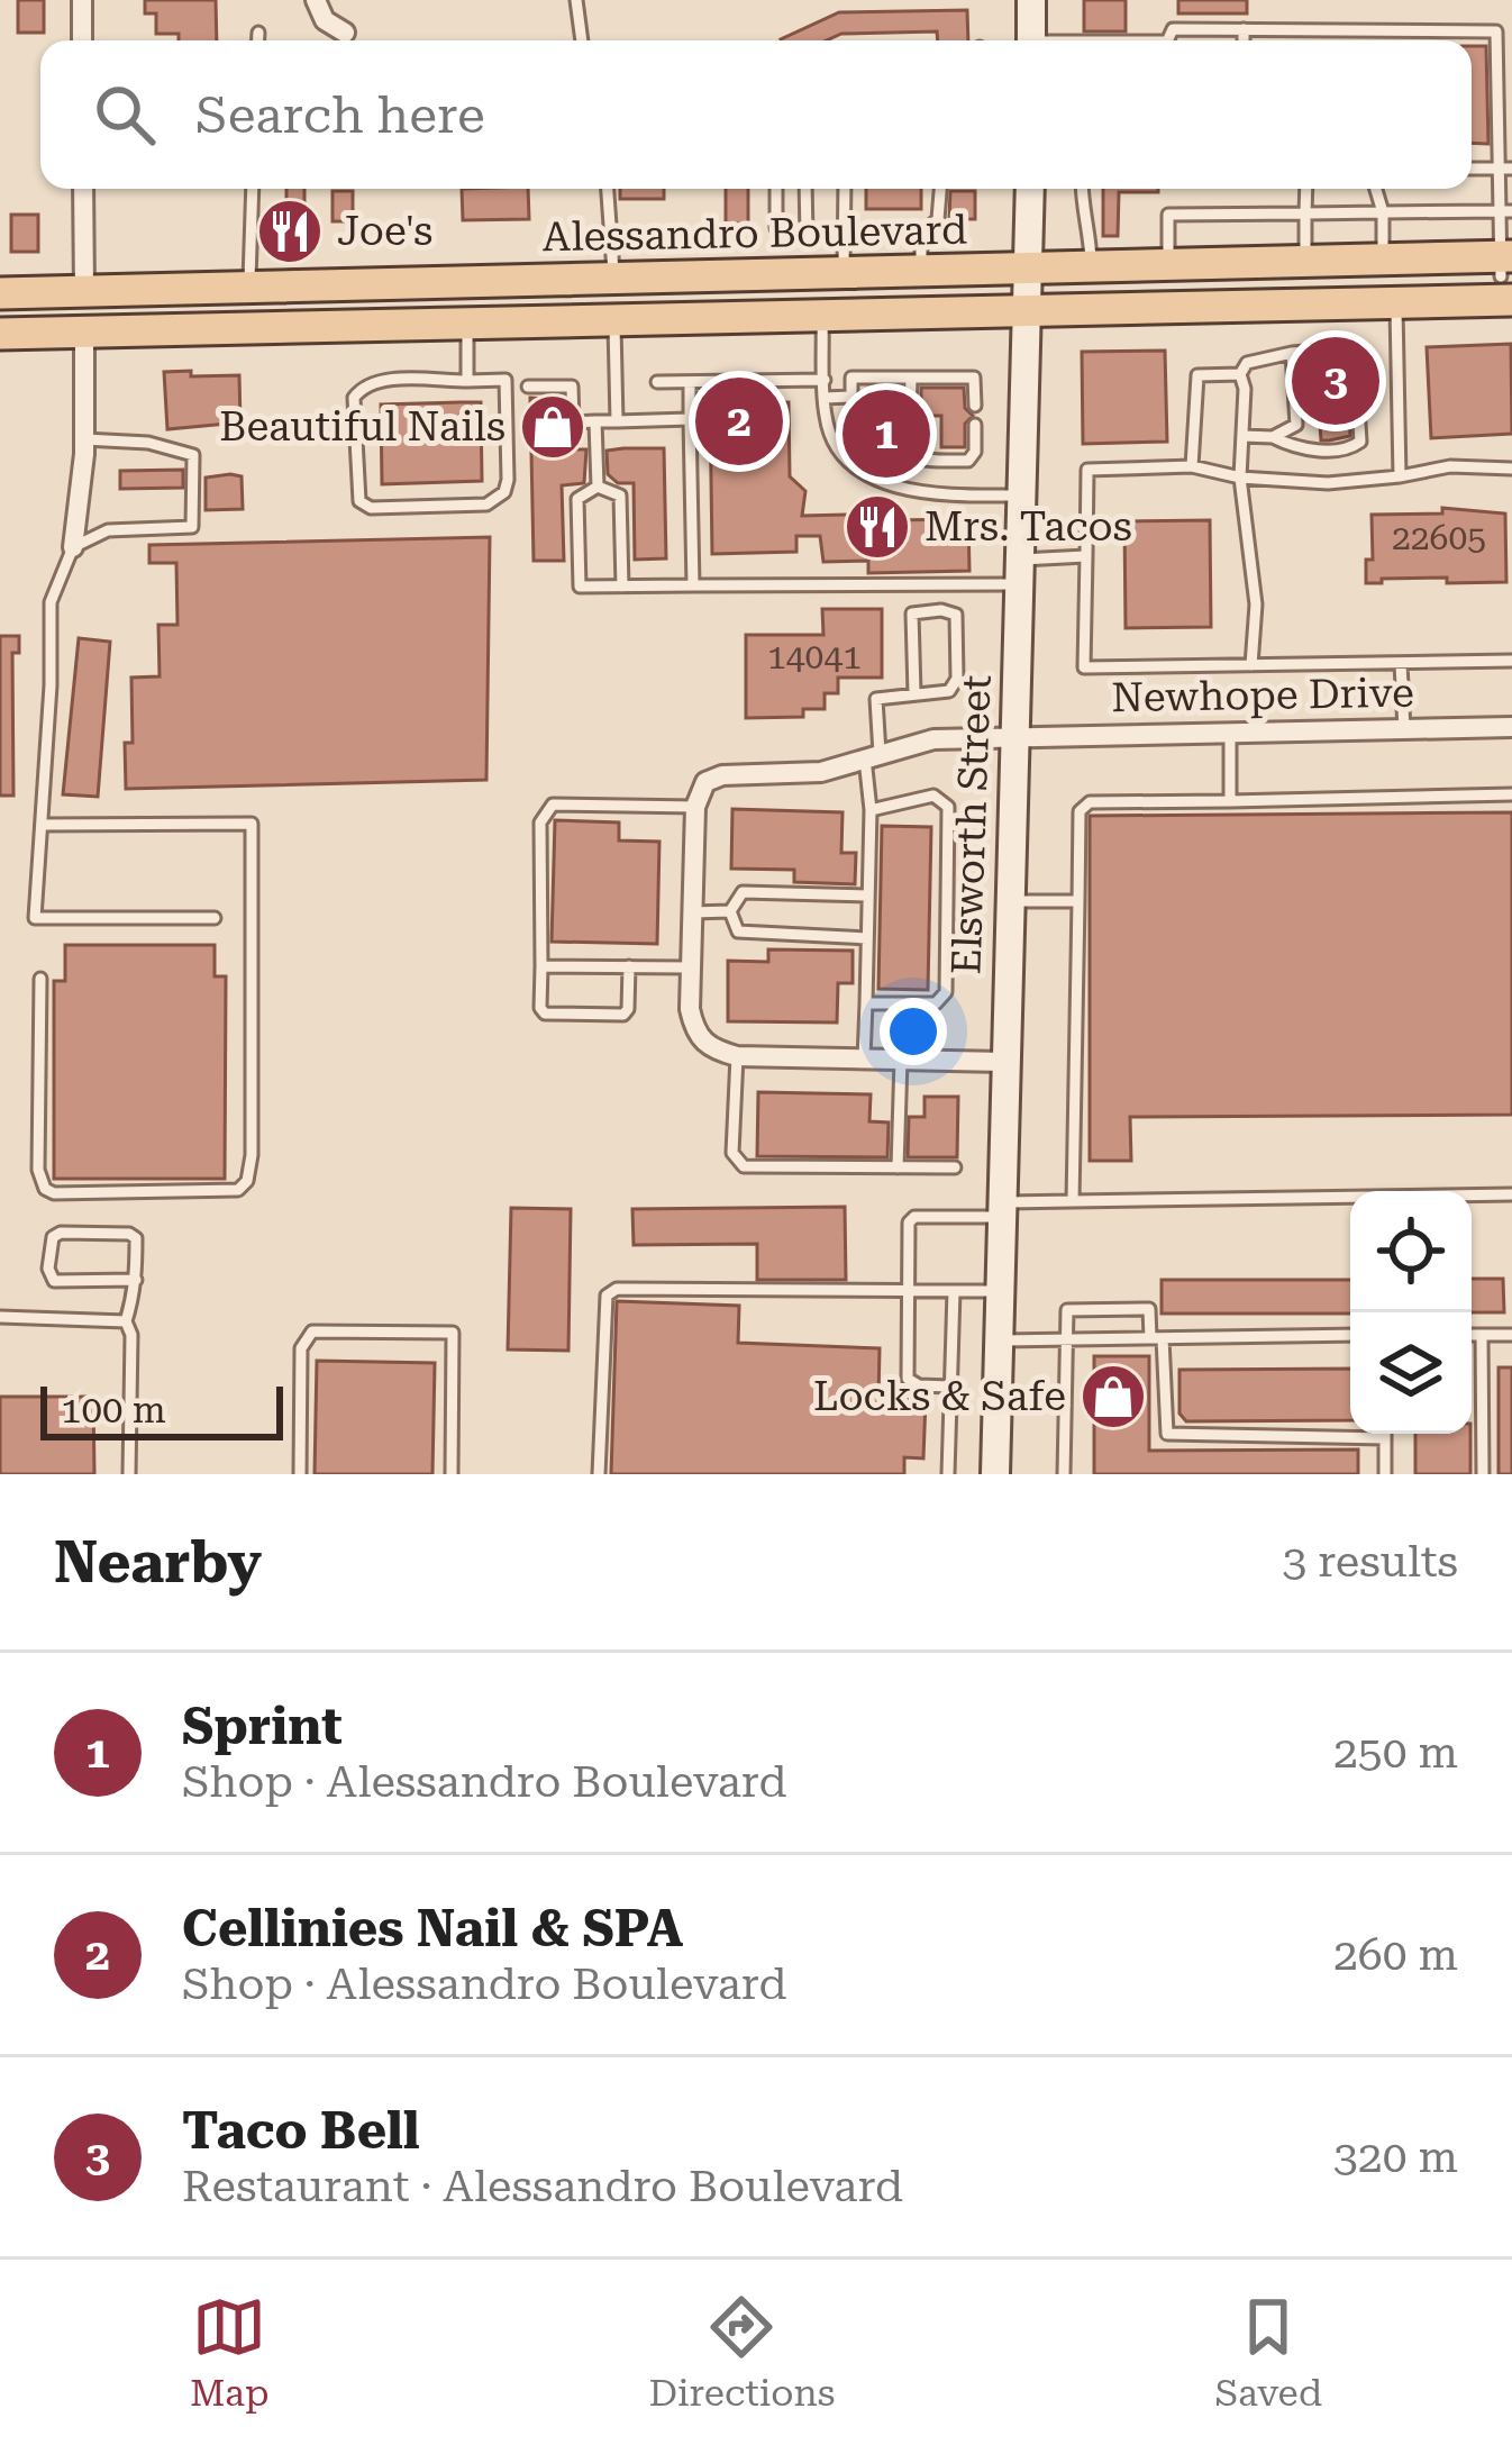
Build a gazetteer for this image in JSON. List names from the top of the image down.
{
  "streets": {
    "main road": ["Alessandro Boulevard"],
    "street": ["Newhope Drive", "Elsworth Street"]
  },
  "crossings": [
    ["Alessandro Boulevard", "Elsworth Street"],
    ["Newhope Drive", "Elsworth Street"]
  ],
  "places": {
    "restaurant": ["Joe's", "Mrs. Tacos"],
    "shop": ["Beautiful Nails", "Locks & Safe"]
  },
  "house_numbers": ["22605", "14041"],
  "scale_bar": "100 m",
  "page": {
    "search": "Search here",
    "pins": ["3", "2", "1"],
    "scale": "100 m",
    "heading": ["Nearby", "3 results"],
    "list": [
      {
        "mark": "1",
        "name": "Sprint",
        "note": "Shop · Alessandro Boulevard",
        "value": "250 m"
      },
      {
        "mark": "2",
        "name": "Cellinies Nail & SPA",
        "note": "Shop · Alessandro Boulevard",
        "value": "260 m"
      },
      {
        "mark": "3",
        "name": "Taco Bell",
        "note": "Restaurant · Alessandro Boulevard",
        "value": "320 m"
      }
    ],
    "nav": ["Map", "Directions", "Saved"]
  }
}
